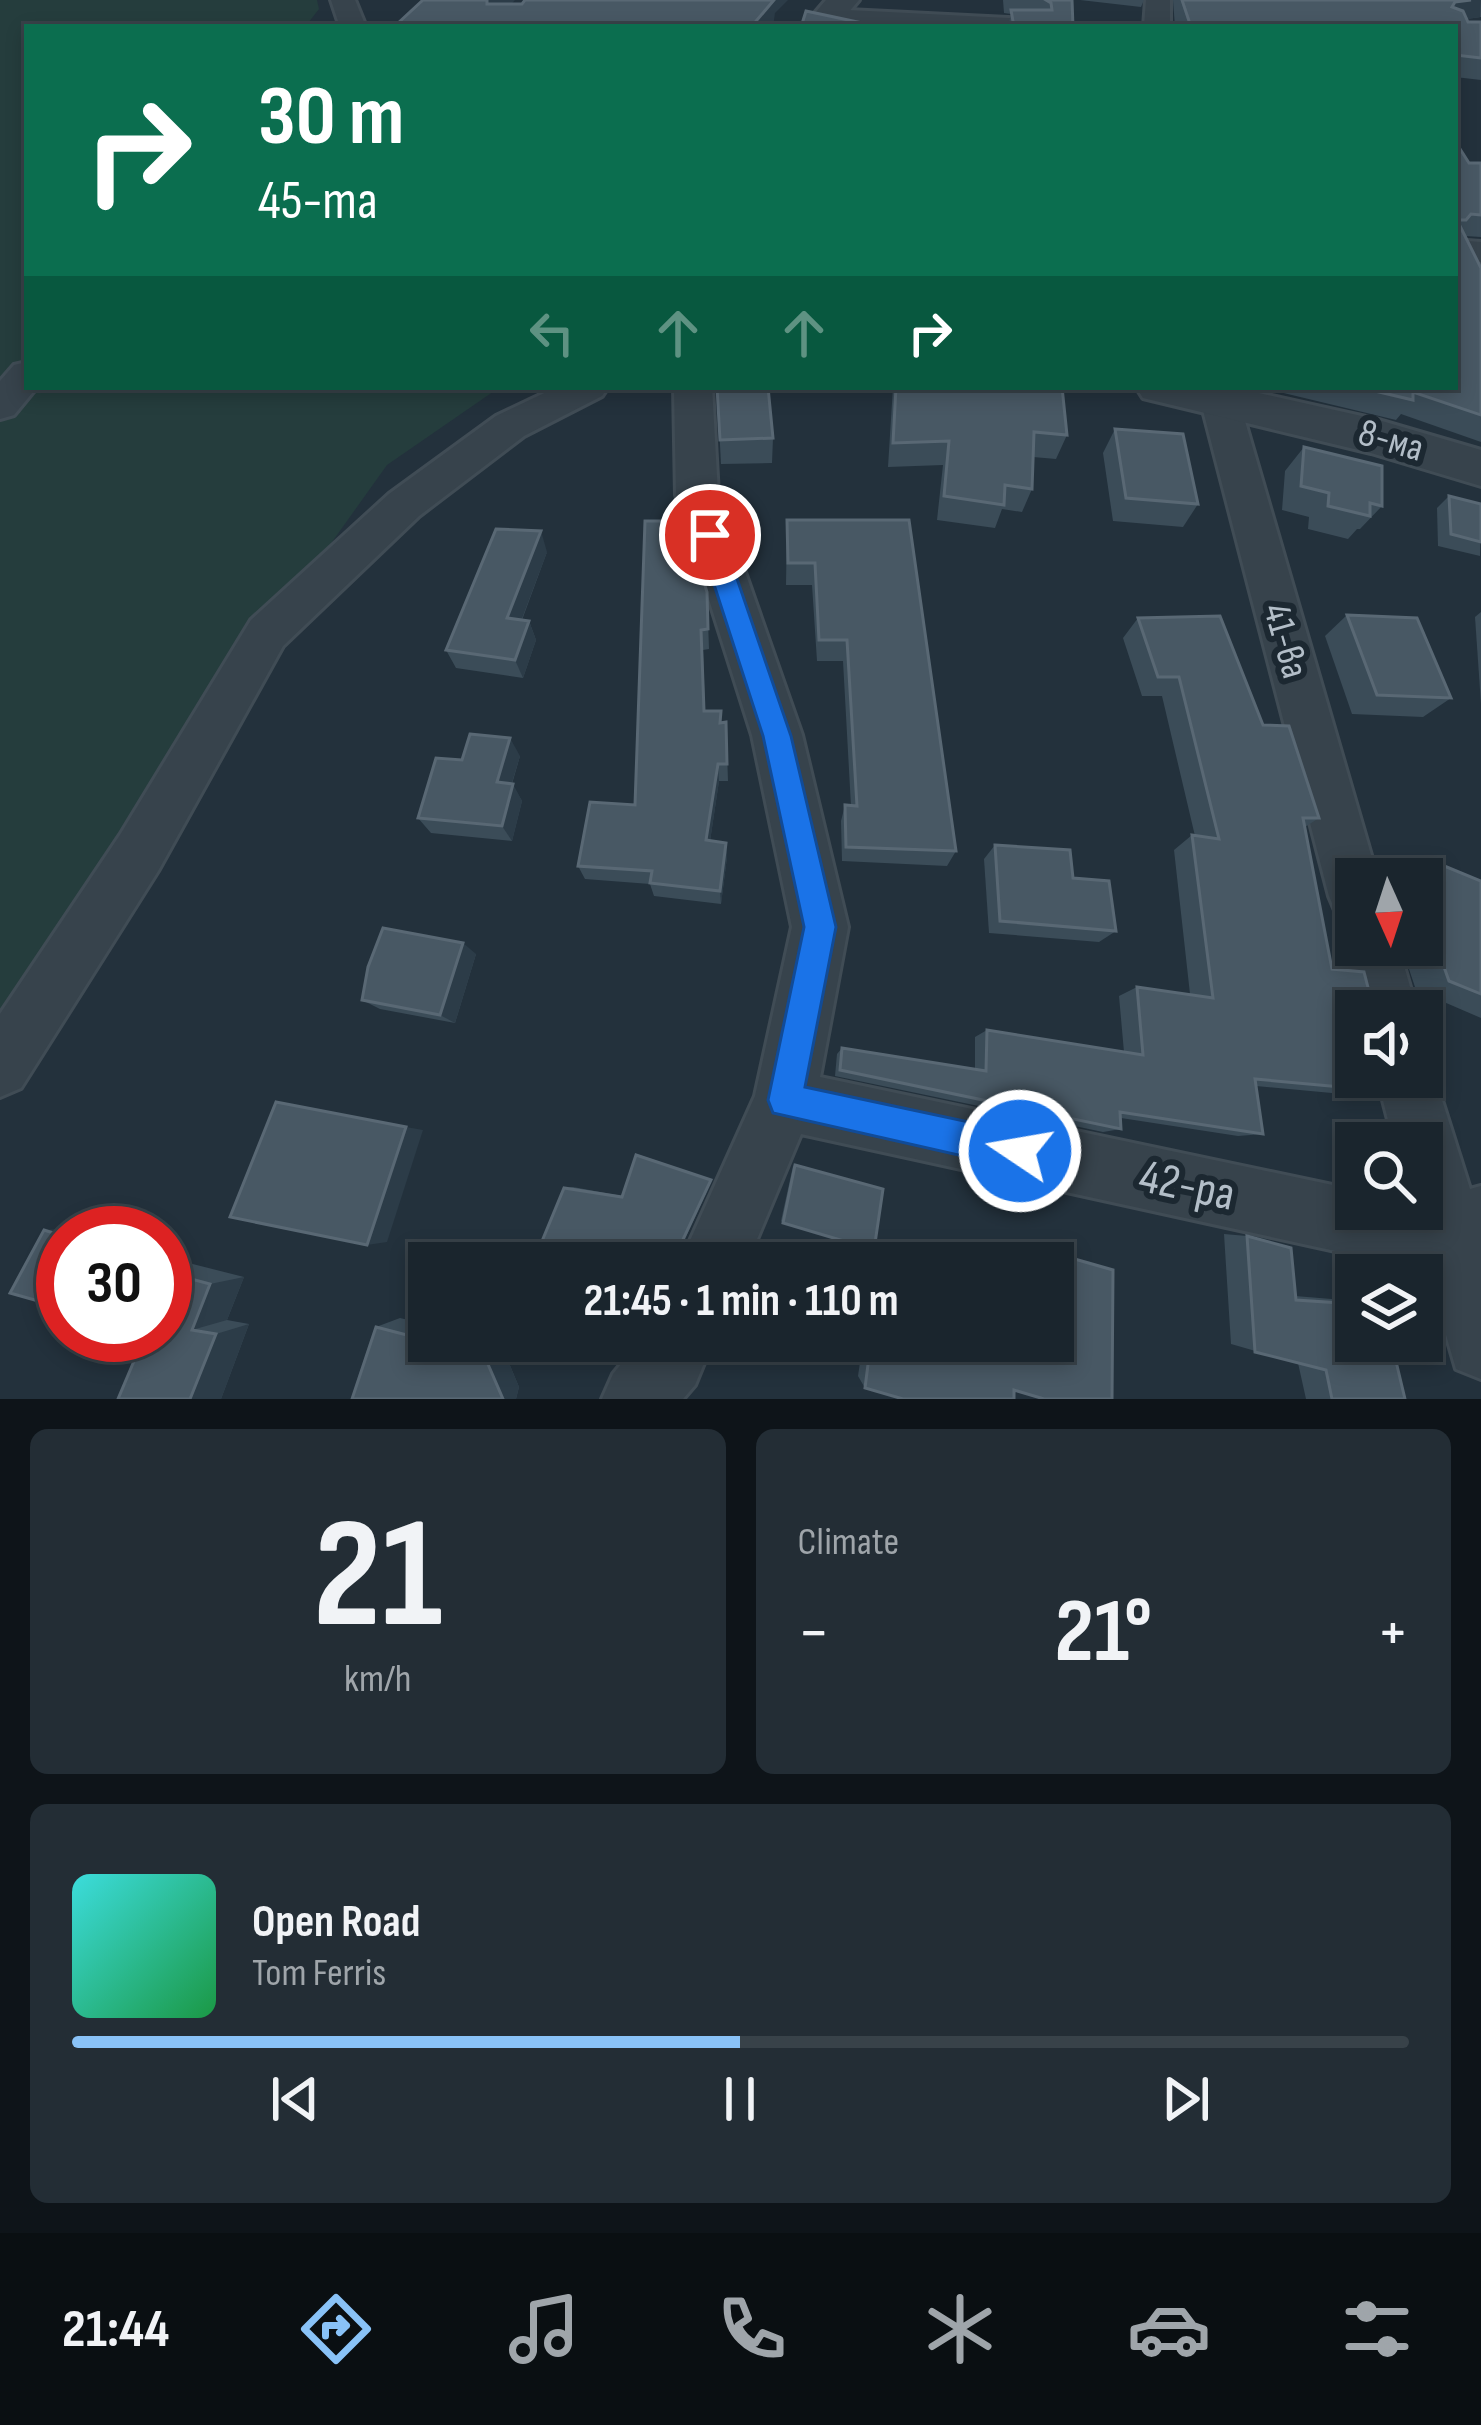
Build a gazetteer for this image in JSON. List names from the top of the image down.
{
  "streets": {
    "street": ["8-ма", "41-ва", "42-ра"]
  },
  "crossings": [
    ["8-ма", "41-ва"]
  ],
  "north": "bottom",
  "page": {
    "turn": ["30 m", "45-та"],
    "limit": "30",
    "trip": "21:45 · 1 min · 110 m",
    "tile": [
      ["21", "km/h"],
      "Climate"
    ],
    "heat": ["−", "21°", "+"],
    "song": ["Open Road", "Tom Ferris"],
    "tabs": "21:44"
  }
}
